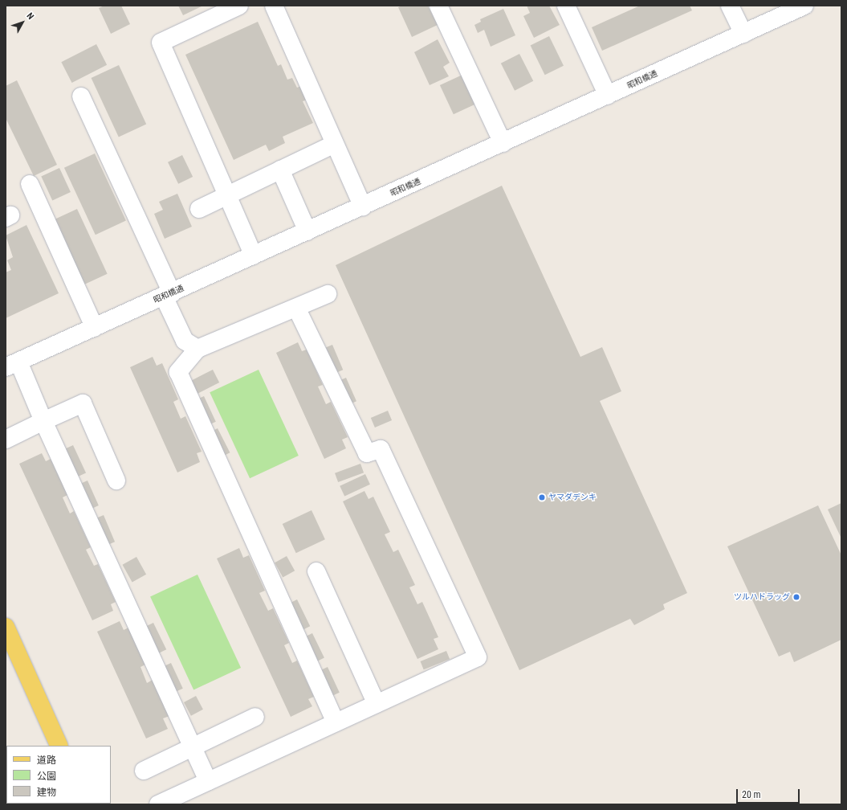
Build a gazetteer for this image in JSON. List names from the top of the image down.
{
  "streets": {
    "street": ["昭和橋通"]
  },
  "places": ["ヤマダデンキ", "ツルハドラッグ"],
  "legend": ["道路", "公園", "建物"],
  "scale_bar": "20 m",
  "north": "top right"
}
